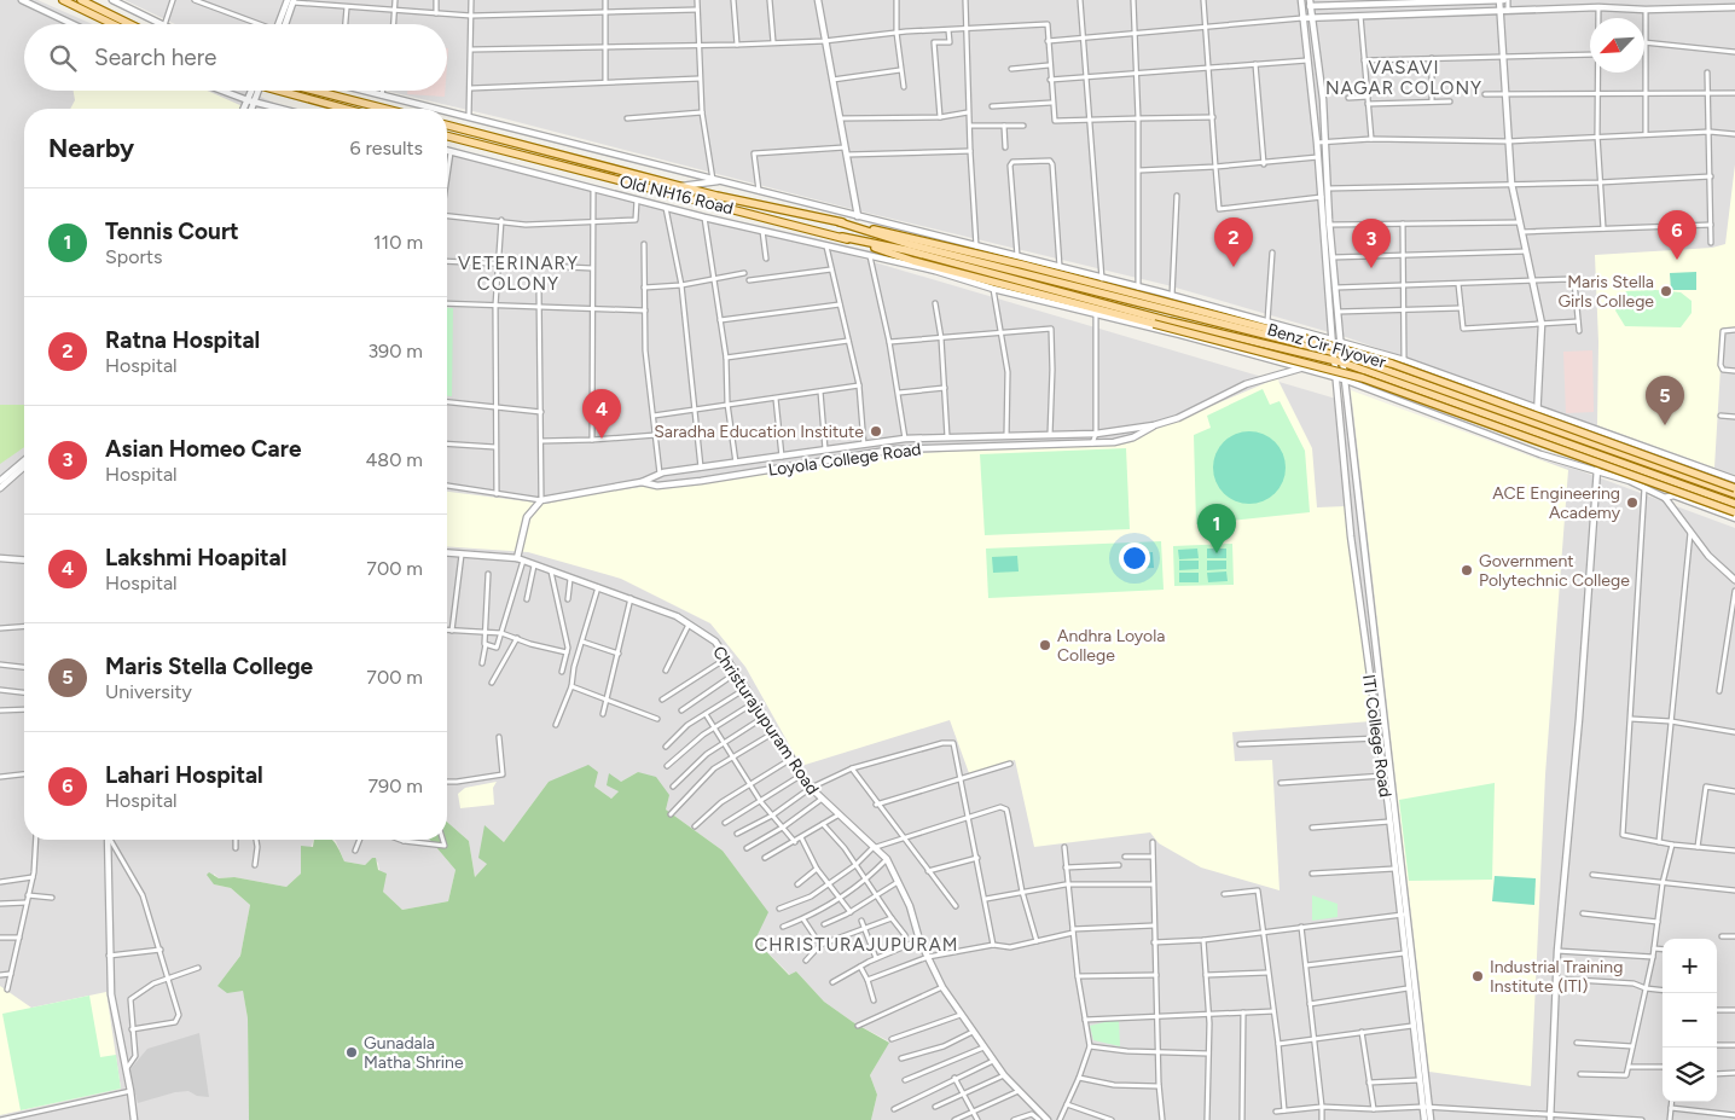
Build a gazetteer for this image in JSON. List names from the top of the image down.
{
  "streets": {
    "main road": ["Old NH16 Road", "Benz Cir Flyover"],
    "street": ["Loyola College Road", "Christurajupuram Road", "ITI College Road"]
  },
  "crossings": [
    ["Old NH16 Road", "Benz Cir Flyover"]
  ],
  "districts": ["VASAVI NAGAR COLONY", "VETERINARY COLONY", "CHRISTURAJUPURAM"],
  "places": [
    "Maris Stella Girls College",
    "Saradha Education Institute",
    "ACE Engineering Academy",
    "Government Polytechnic College",
    "Andhra Loyola College",
    "Industrial Training Institute (ITI)",
    "Gunadala Matha Shrine"
  ],
  "north": "bottom left",
  "page": {
    "search": "Search here",
    "heading": ["Nearby", "6 results"],
    "list": [
      {
        "mark": "1",
        "name": "Tennis Court",
        "note": "Sports",
        "value": "110 m"
      },
      {
        "mark": "2",
        "name": "Ratna Hospital",
        "note": "Hospital",
        "value": "390 m"
      },
      {
        "mark": "3",
        "name": "Asian Homeo Care",
        "note": "Hospital",
        "value": "480 m"
      },
      {
        "mark": "4",
        "name": "Lakshmi Hoapital",
        "note": "Hospital",
        "value": "700 m"
      },
      {
        "mark": "5",
        "name": "Maris Stella College",
        "note": "University",
        "value": "700 m"
      },
      {
        "mark": "6",
        "name": "Lahari Hospital",
        "note": "Hospital",
        "value": "790 m"
      }
    ],
    "pins": [
      "6",
      "2",
      "3",
      "5",
      "4",
      "1"
    ],
    "map_buttons": ["+", "−"]
  }
}
